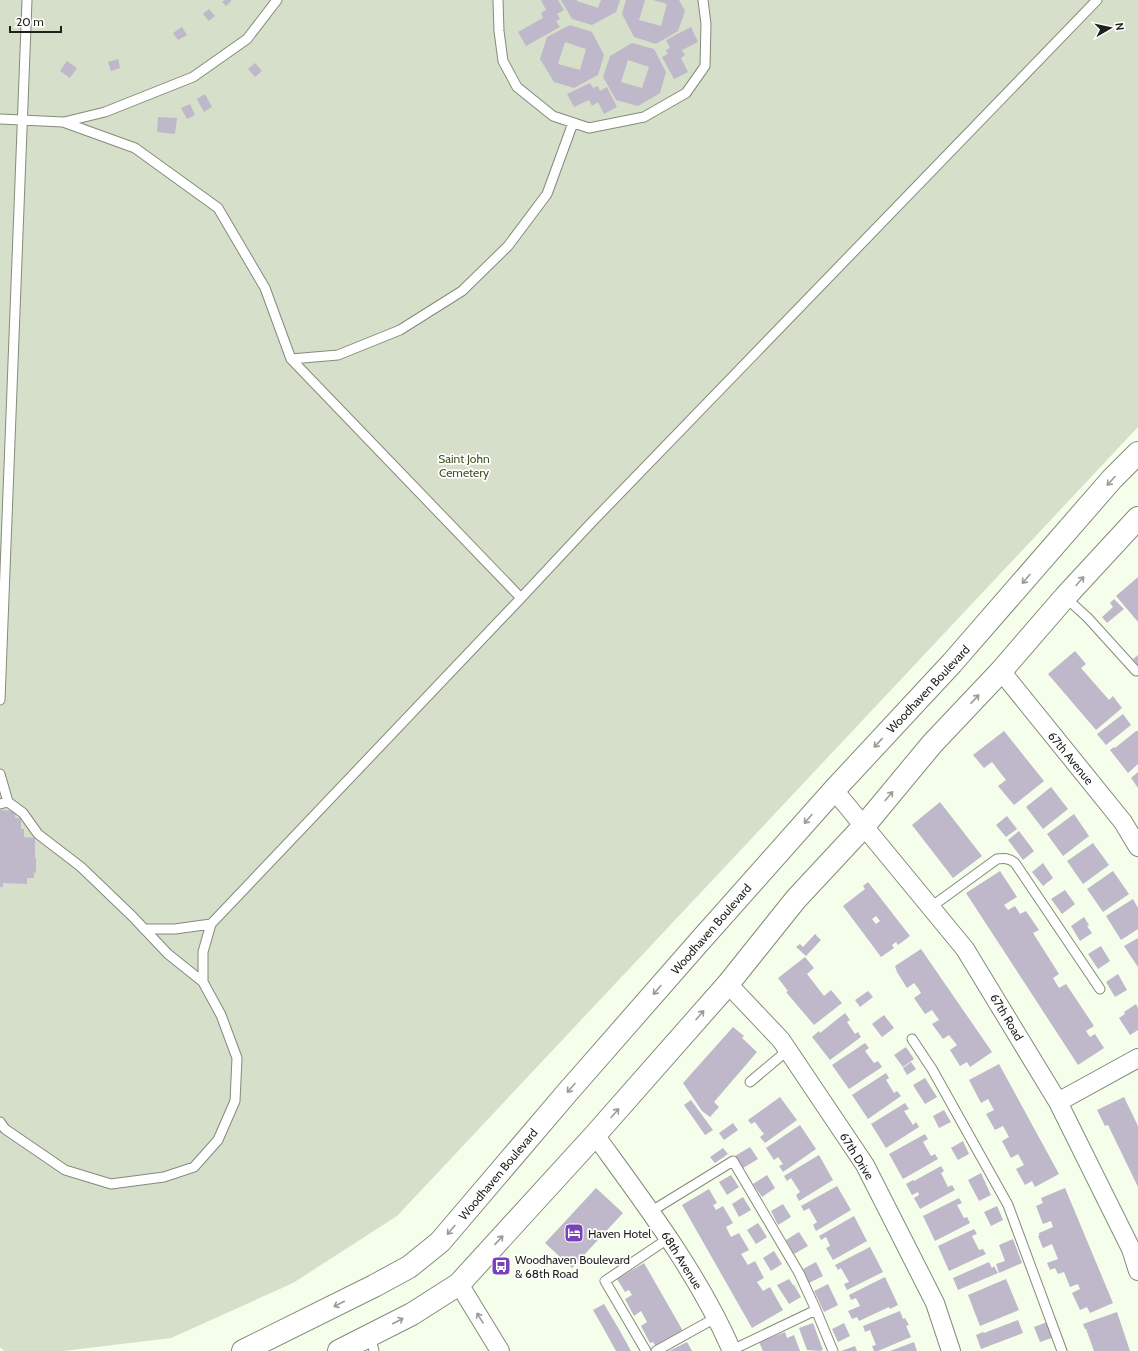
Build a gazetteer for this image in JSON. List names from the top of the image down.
{
  "streets": {
    "main road": ["Woodhaven Boulevard"],
    "street": [
      "67th Avenue",
      "67th Road",
      "67th Drive",
      "68th Avenue"
    ]
  },
  "crossings": [
    ["Woodhaven Boulevard", "67th Road"]
  ],
  "parks": ["Saint John Cemetery"],
  "places": {
    "hotel": ["Haven Hotel"],
    "bus stop": ["Woodhaven Boulevard & 68th Road"]
  },
  "scale_bar": "20 m",
  "north": "right"
}
